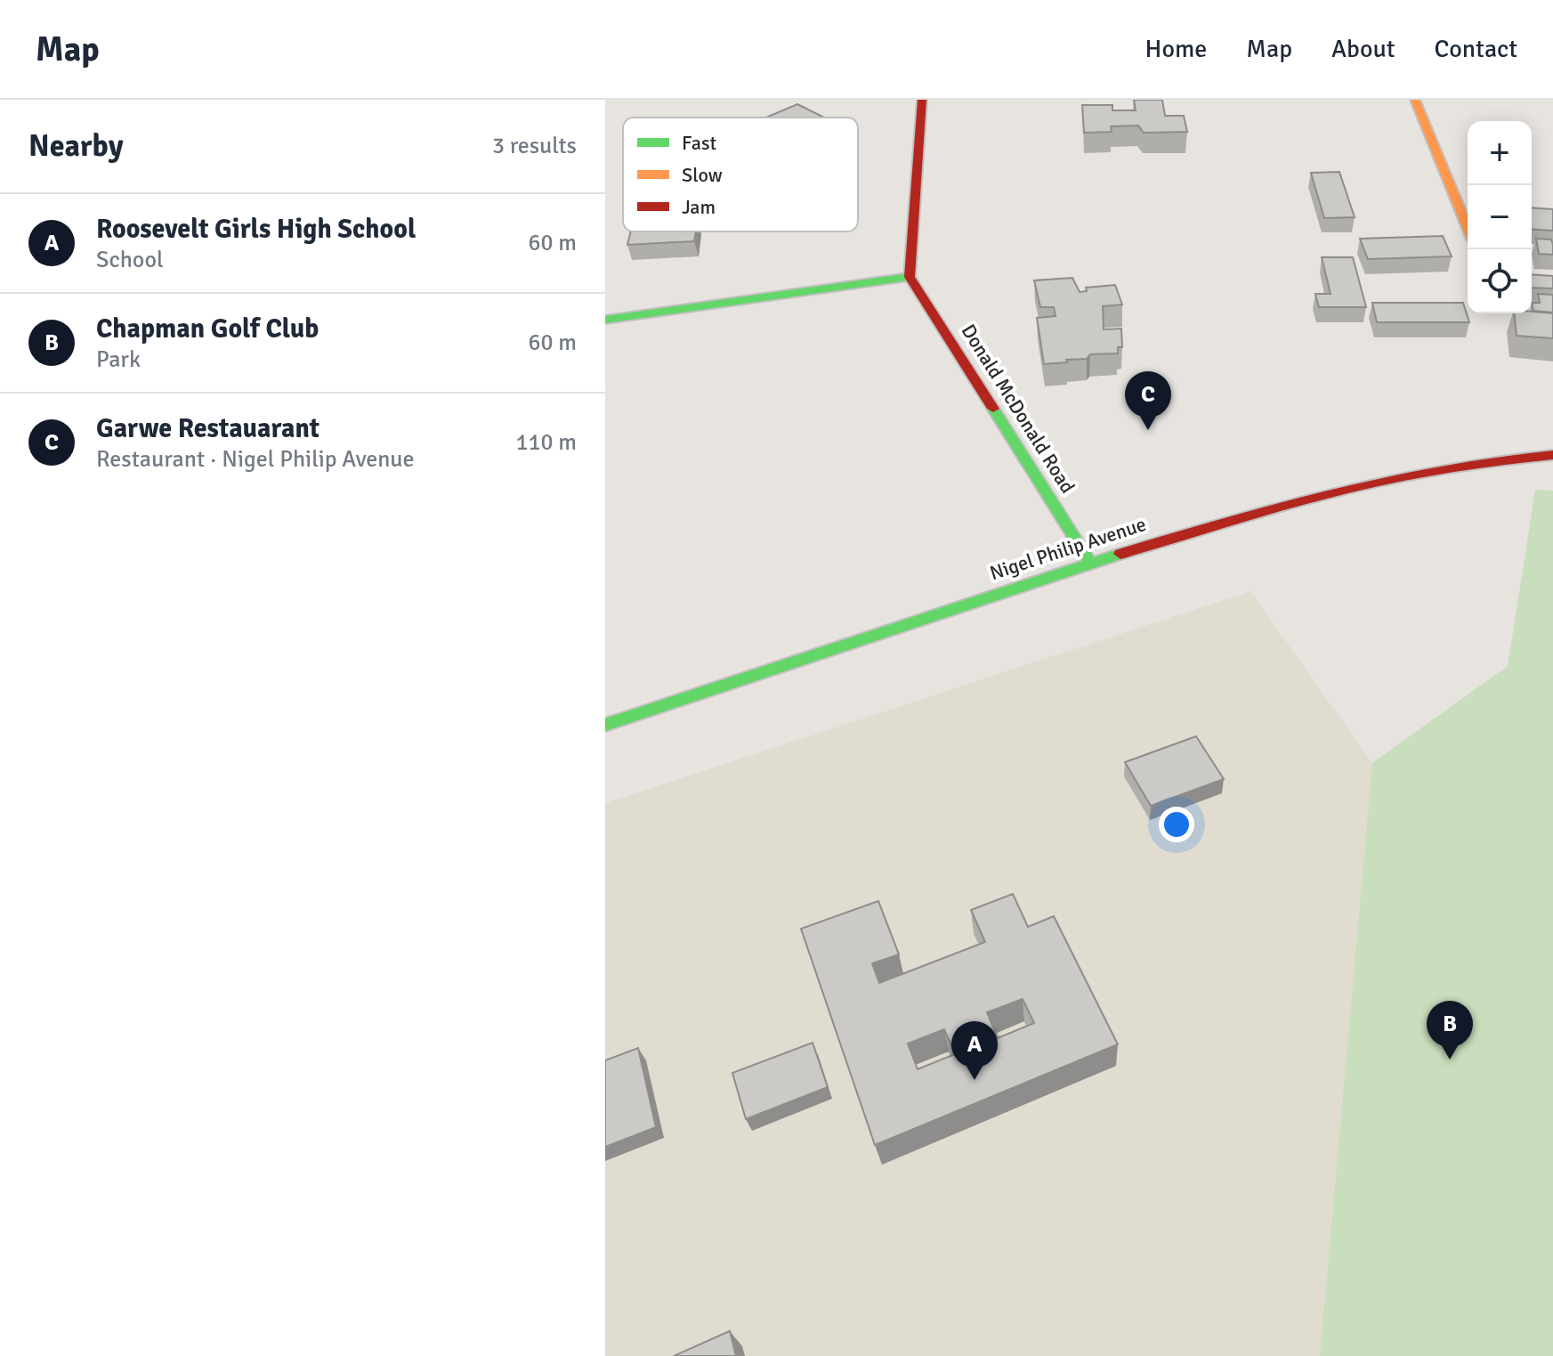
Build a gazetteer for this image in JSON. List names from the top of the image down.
{
  "streets": {
    "street": ["Donald McDonald Road", "Nigel Philip Avenue"]
  },
  "crossings": [
    ["Donald McDonald Road", "Nigel Philip Avenue"]
  ],
  "legend": ["Fast", "Slow", "Jam"],
  "page": {
    "header": "Map",
    "nav": [
      "Home",
      "Map",
      "About",
      "Contact"
    ],
    "heading": ["Nearby", "3 results"],
    "map_buttons": ["+", "−"],
    "list": [
      {
        "mark": "A",
        "name": "Roosevelt Girls High School",
        "note": "School",
        "value": "60 m"
      },
      {
        "mark": "B",
        "name": "Chapman Golf Club",
        "note": "Park",
        "value": "60 m"
      },
      {
        "mark": "C",
        "name": "Garwe Restauarant",
        "note": "Restaurant · Nigel Philip Avenue",
        "value": "110 m"
      }
    ],
    "pins": ["C", "B", "A"]
  }
}
